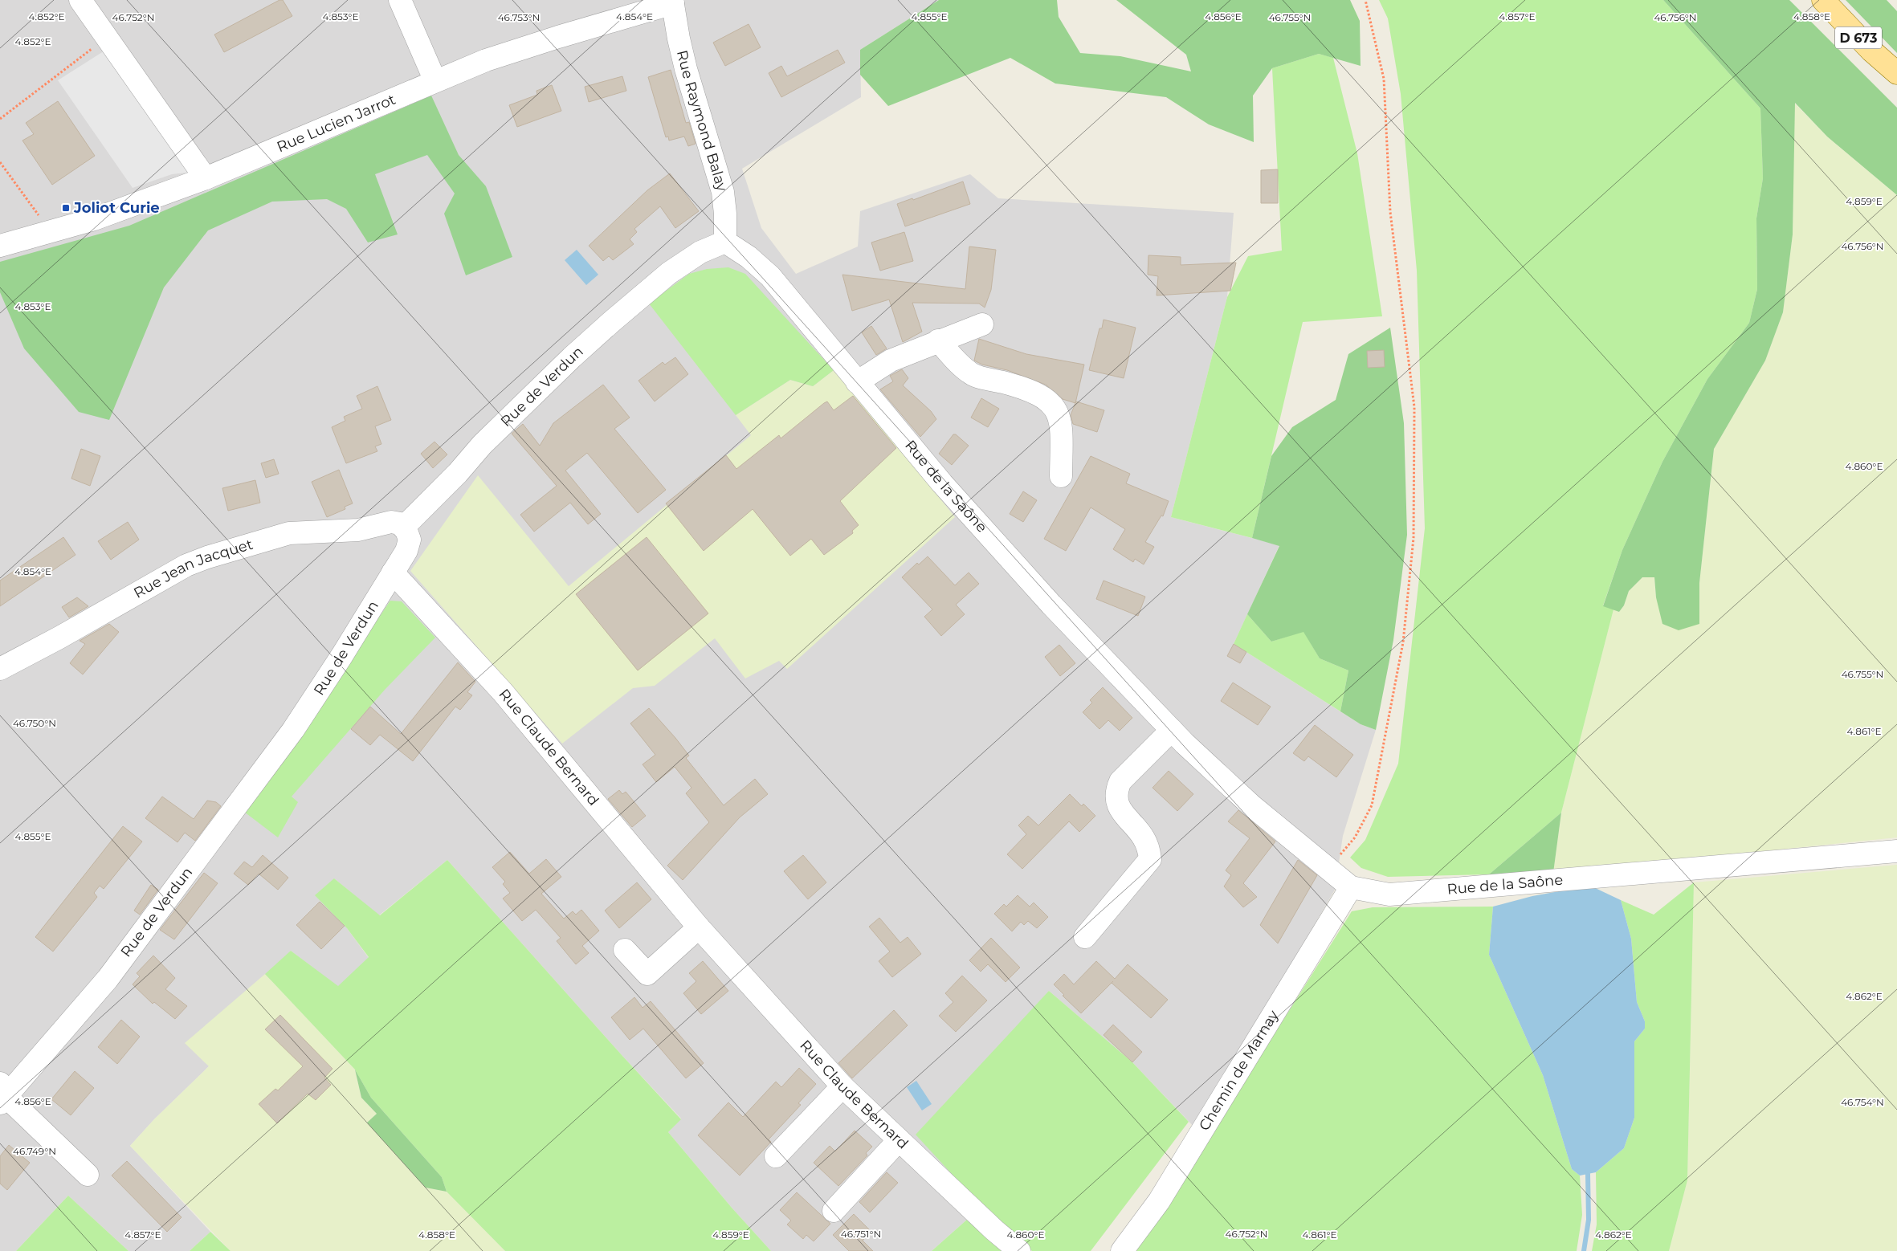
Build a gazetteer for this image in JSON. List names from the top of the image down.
{
  "streets": {
    "main road": ["D 673"],
    "street": [
      "Rue Raymond Balay",
      "Rue Lucien Jarrot",
      "Rue de Verdun",
      "Rue de la Saône",
      "Rue Jean Jacquet",
      "Rue Claude Bernard",
      "Chemin de Marnay"
    ]
  },
  "crossings": [
    ["Rue Raymond Balay", "Rue Lucien Jarrot"],
    ["Rue Raymond Balay", "Rue de Verdun"],
    ["Rue Raymond Balay", "Rue de la Saône"],
    ["Rue de Verdun", "Rue de la Saône"],
    ["Rue de Verdun", "Rue Jean Jacquet"],
    ["Rue de Verdun", "Rue Claude Bernard"],
    ["Rue de la Saône", "Chemin de Marnay"]
  ],
  "places": {
    "transit": ["Joliot Curie"]
  },
  "coordinates": [
    "4.852°E",
    "4.857°E",
    "4.858°E",
    "4.853°E",
    "4.854°E",
    "4.855°E",
    "4.856°E",
    "46.752°N",
    "46.753°N",
    "46.755°N",
    "46.756°N",
    "4.859°E",
    "4.860°E",
    "46.750°N",
    "4.861°E",
    "4.862°E",
    "46.754°N",
    "46.749°N",
    "46.751°N"
  ]
}
